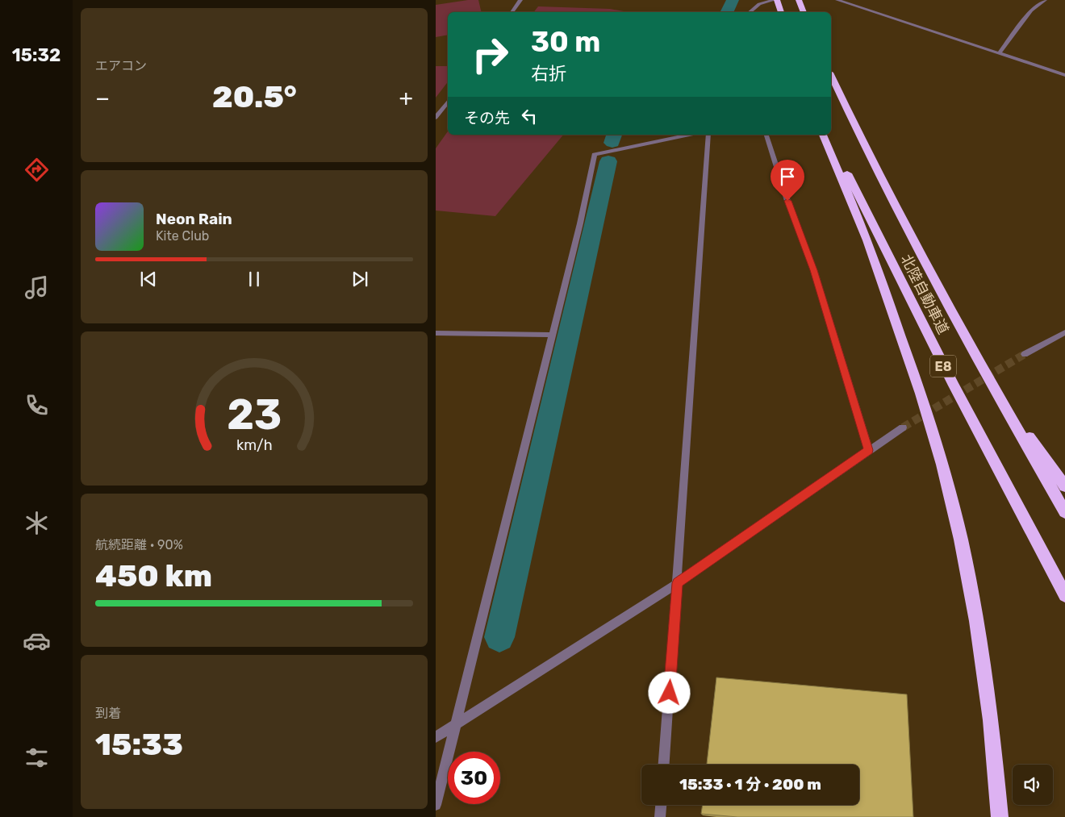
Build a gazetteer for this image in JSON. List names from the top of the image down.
{
  "streets": {
    "highway": ["北陸自動車道", "E8"]
  },
  "page": {
    "tabs": "15:32",
    "tile": [
      "エアコン",
      ["航続距離 · 90%", "450 km"],
      ["到着", "15:33"]
    ],
    "turn": ["30 m", "右折"],
    "heat": ["−", "20.5°", "+"],
    "then": "その先",
    "song": ["Neon Rain", "Kite Club"],
    "limit": "30",
    "trip": "15:33 · 1 分 · 200 m",
    "gauge": ["23", "km/h"]
  }
}
